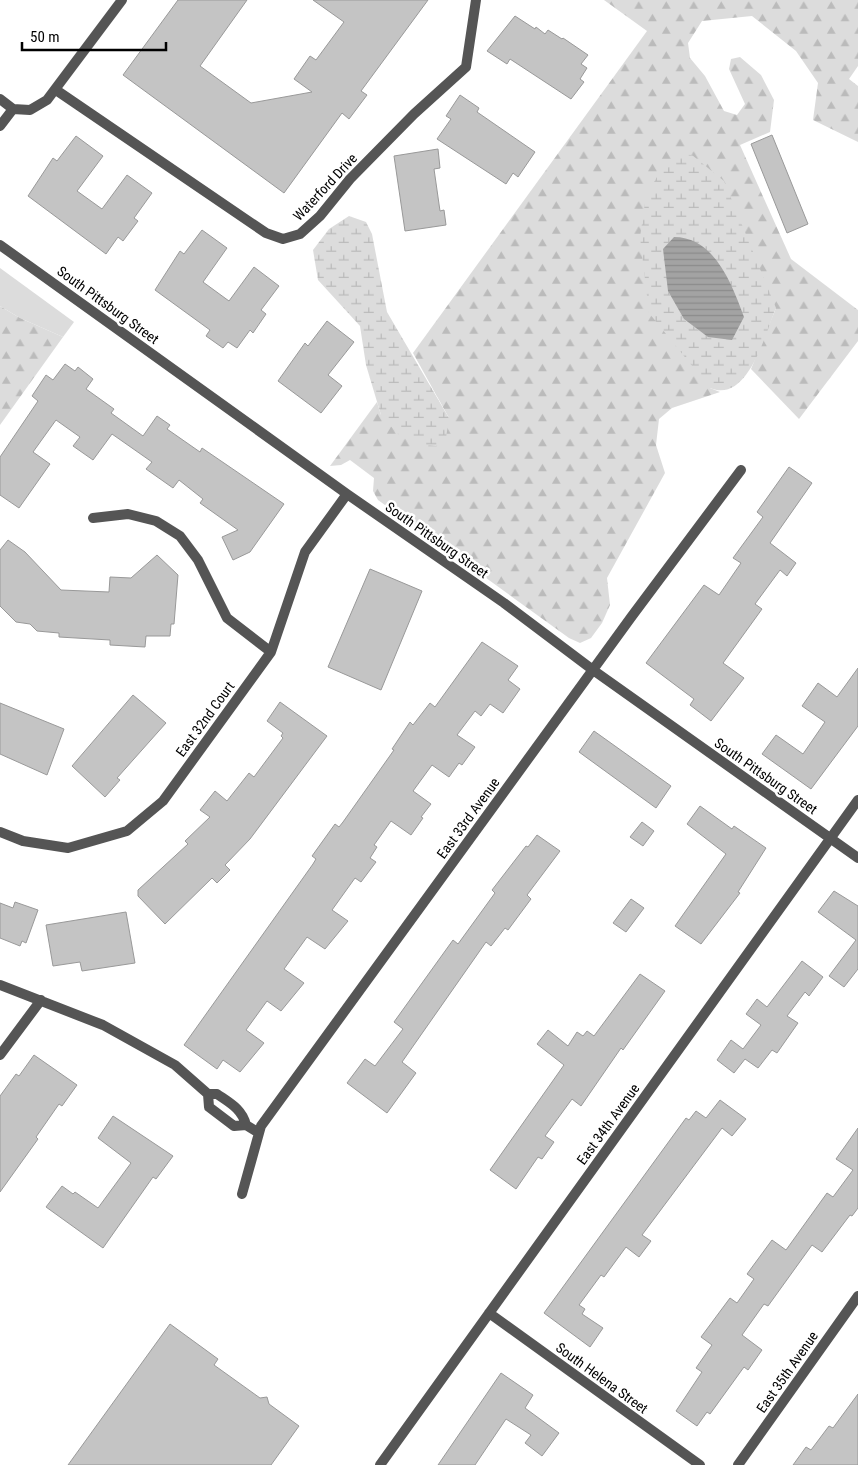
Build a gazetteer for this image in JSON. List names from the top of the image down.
{
  "streets": {
    "street": [
      "Waterford Drive",
      "South Pittsburg Street",
      "East 32nd Court",
      "East 33rd Avenue",
      "East 34th Avenue",
      "East 35th Avenue",
      "South Helena Street"
    ]
  },
  "crossings": [
    ["South Pittsburg Street", "East 32nd Court"],
    ["South Pittsburg Street", "East 33rd Avenue"],
    ["South Pittsburg Street", "East 34th Avenue"],
    ["East 34th Avenue", "South Helena Street"]
  ],
  "scale_bar": "50 m"
}
